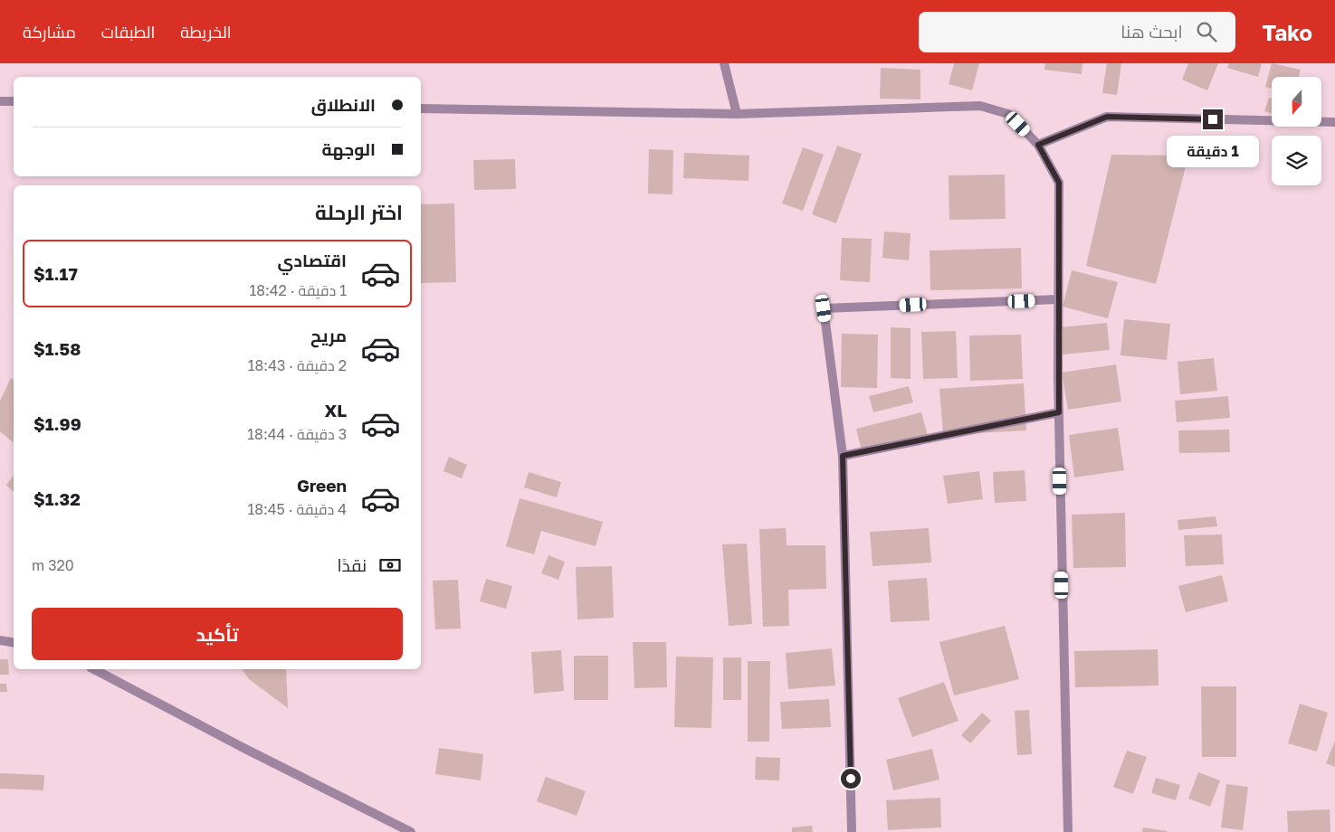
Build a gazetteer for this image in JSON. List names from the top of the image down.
{
  "north": "bottom",
  "page": {
    "header": "Tako",
    "search": "ابحث هنا",
    "nav": ["الخريطة", "الطبقات", "مشاركة"],
    "banner": ["الانطلاق", "الوجهة"],
    "bubble": "1 دقيقة",
    "heading": "اختر الرحلة",
    "list": [
      {
        "name": "اقتصادي",
        "note": "1 دقيقة · 18:42",
        "value": "$1.17"
      },
      {
        "name": "مريح",
        "note": "2 دقيقة · 18:43",
        "value": "$1.58"
      },
      {
        "name": "XL",
        "note": "3 دقيقة · 18:44",
        "value": "$1.99"
      },
      {
        "name": "Green",
        "note": "4 دقيقة · 18:45",
        "value": "$1.32"
      }
    ],
    "pay": ["نقدًا", "320 m"],
    "buttons": "تأكيد"
  }
}
